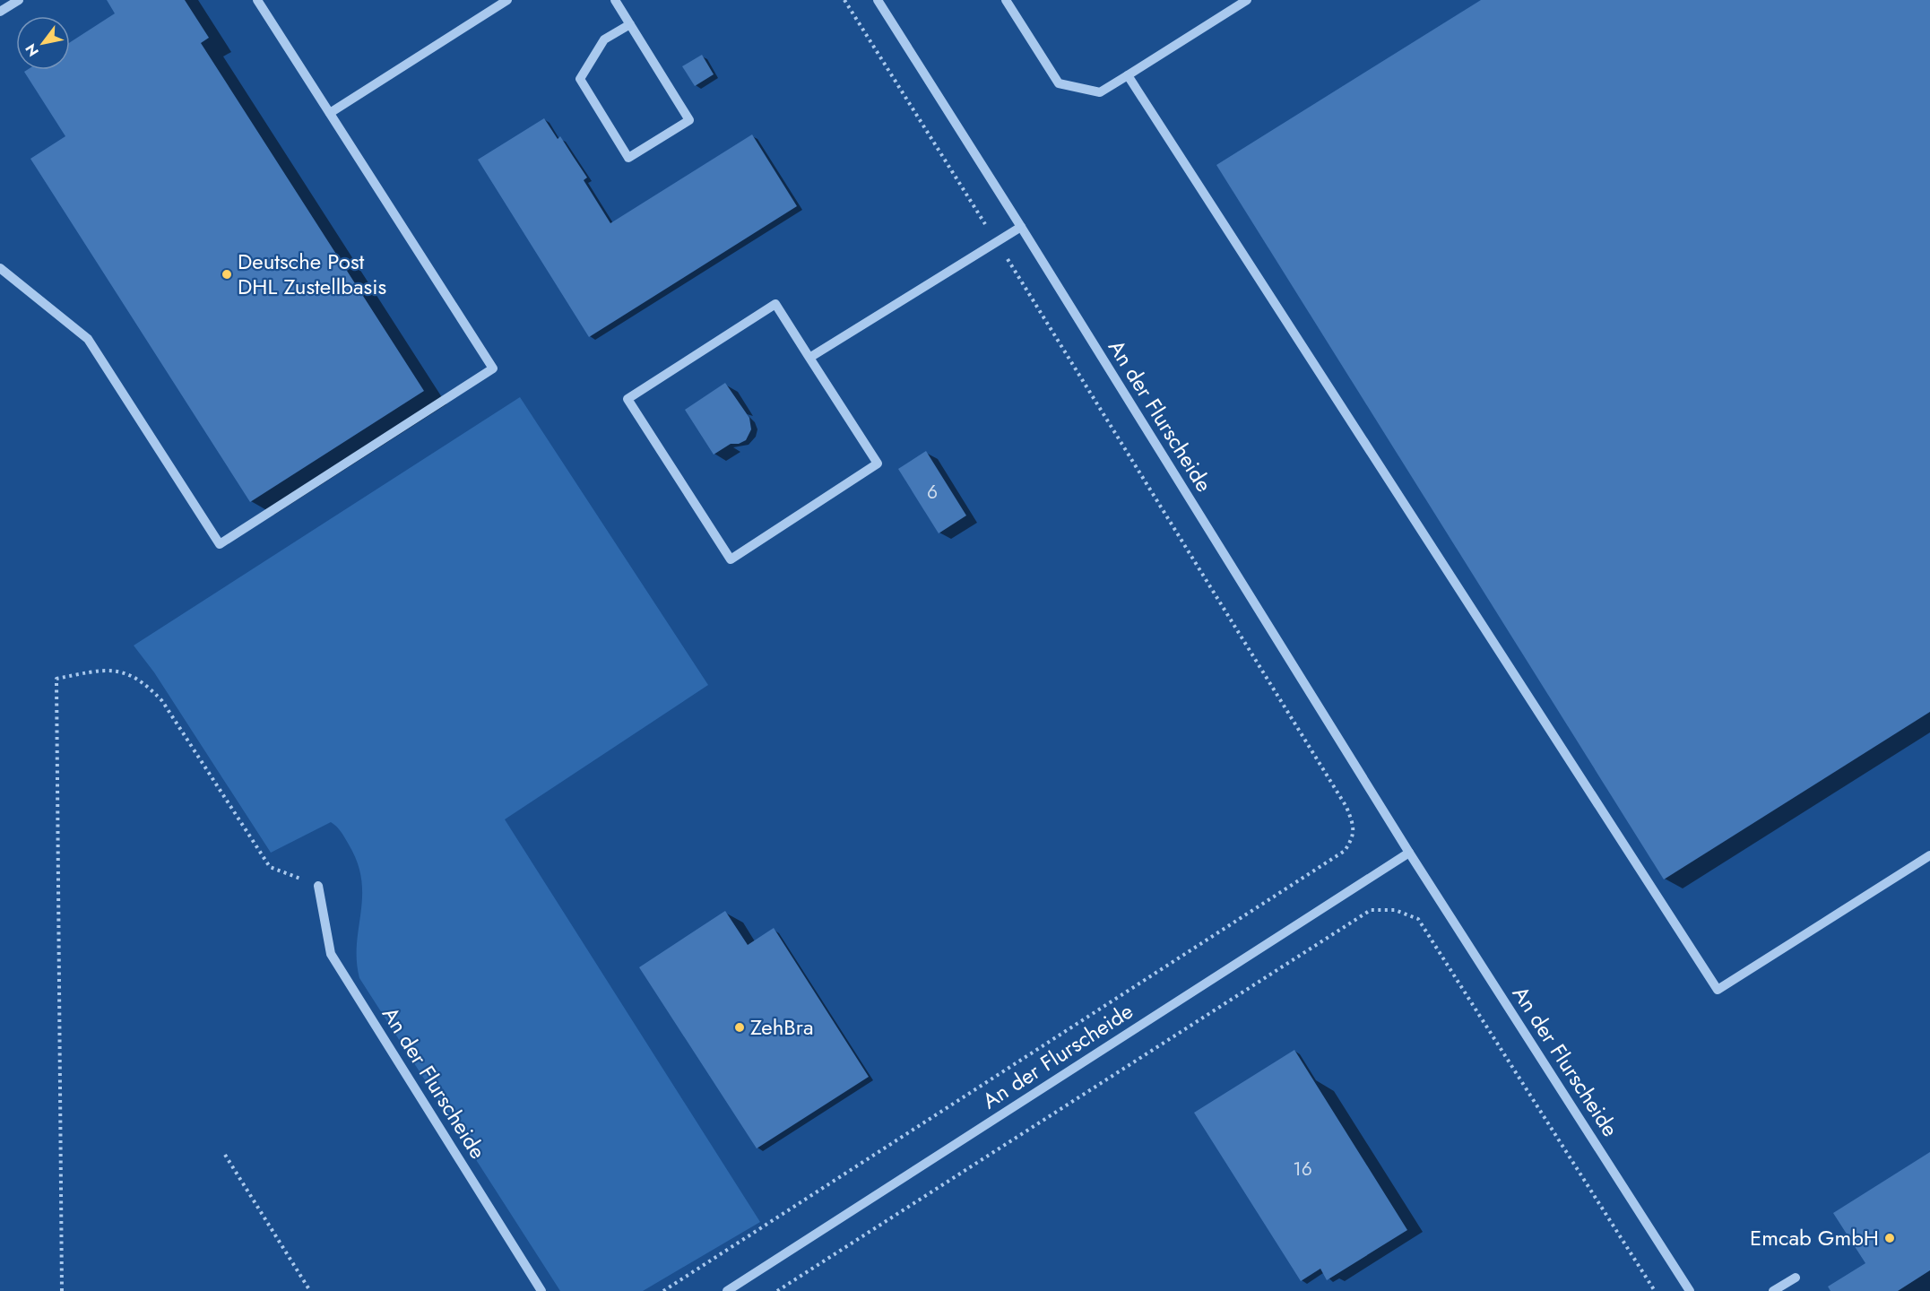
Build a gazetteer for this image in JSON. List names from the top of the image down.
{
  "streets": {
    "street": ["An der Flurscheide"]
  },
  "places": ["Deutsche Post DHL Zustellbasis", "ZehBra", "Emcab GmbH"],
  "house_numbers": ["6", "16"],
  "north": "bottom left"
}
